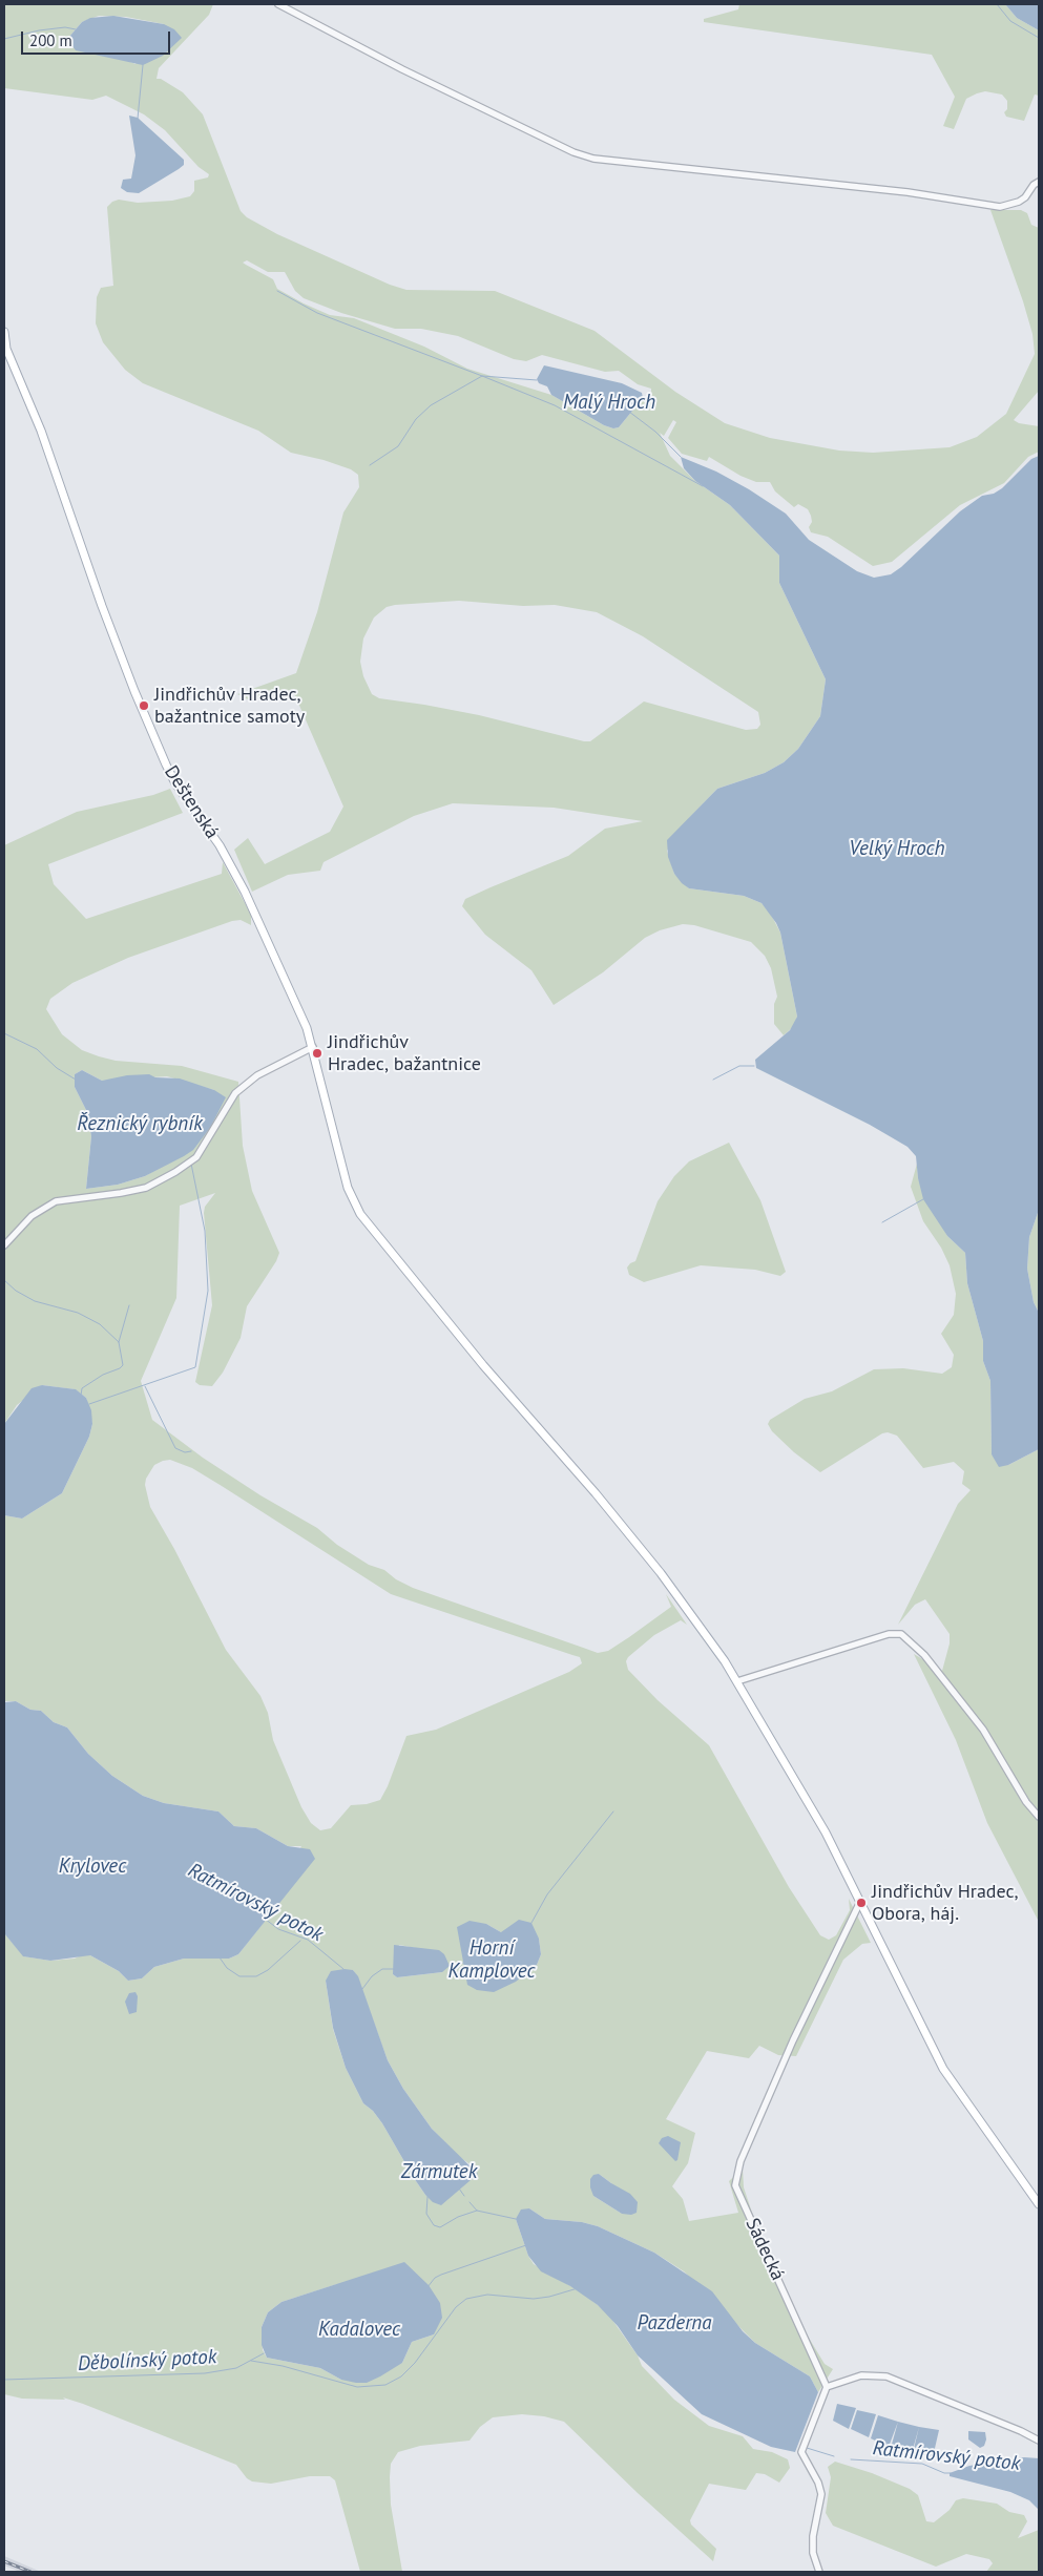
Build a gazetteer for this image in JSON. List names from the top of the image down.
{
  "streets": {
    "main road": ["Deštenská"],
    "street": ["Sádecká"]
  },
  "crossings": [
    ["Deštenská", "Sádecká"]
  ],
  "water": [
    "Malý Hroch",
    "Velký Hroch",
    "Řeznický rybník",
    "Krylovec",
    "Ratmírovský potok",
    "Horní Kamplovec",
    "Zármutek",
    "Pazderna",
    "Kadalovec",
    "Děbolínský potok"
  ],
  "places": ["Jindřichův Hradec, bažantnice samoty", "Jindřichův Hradec, bažantnice", "Jindřichův Hradec, Obora, háj."],
  "scale_bar": "200 m"
}
